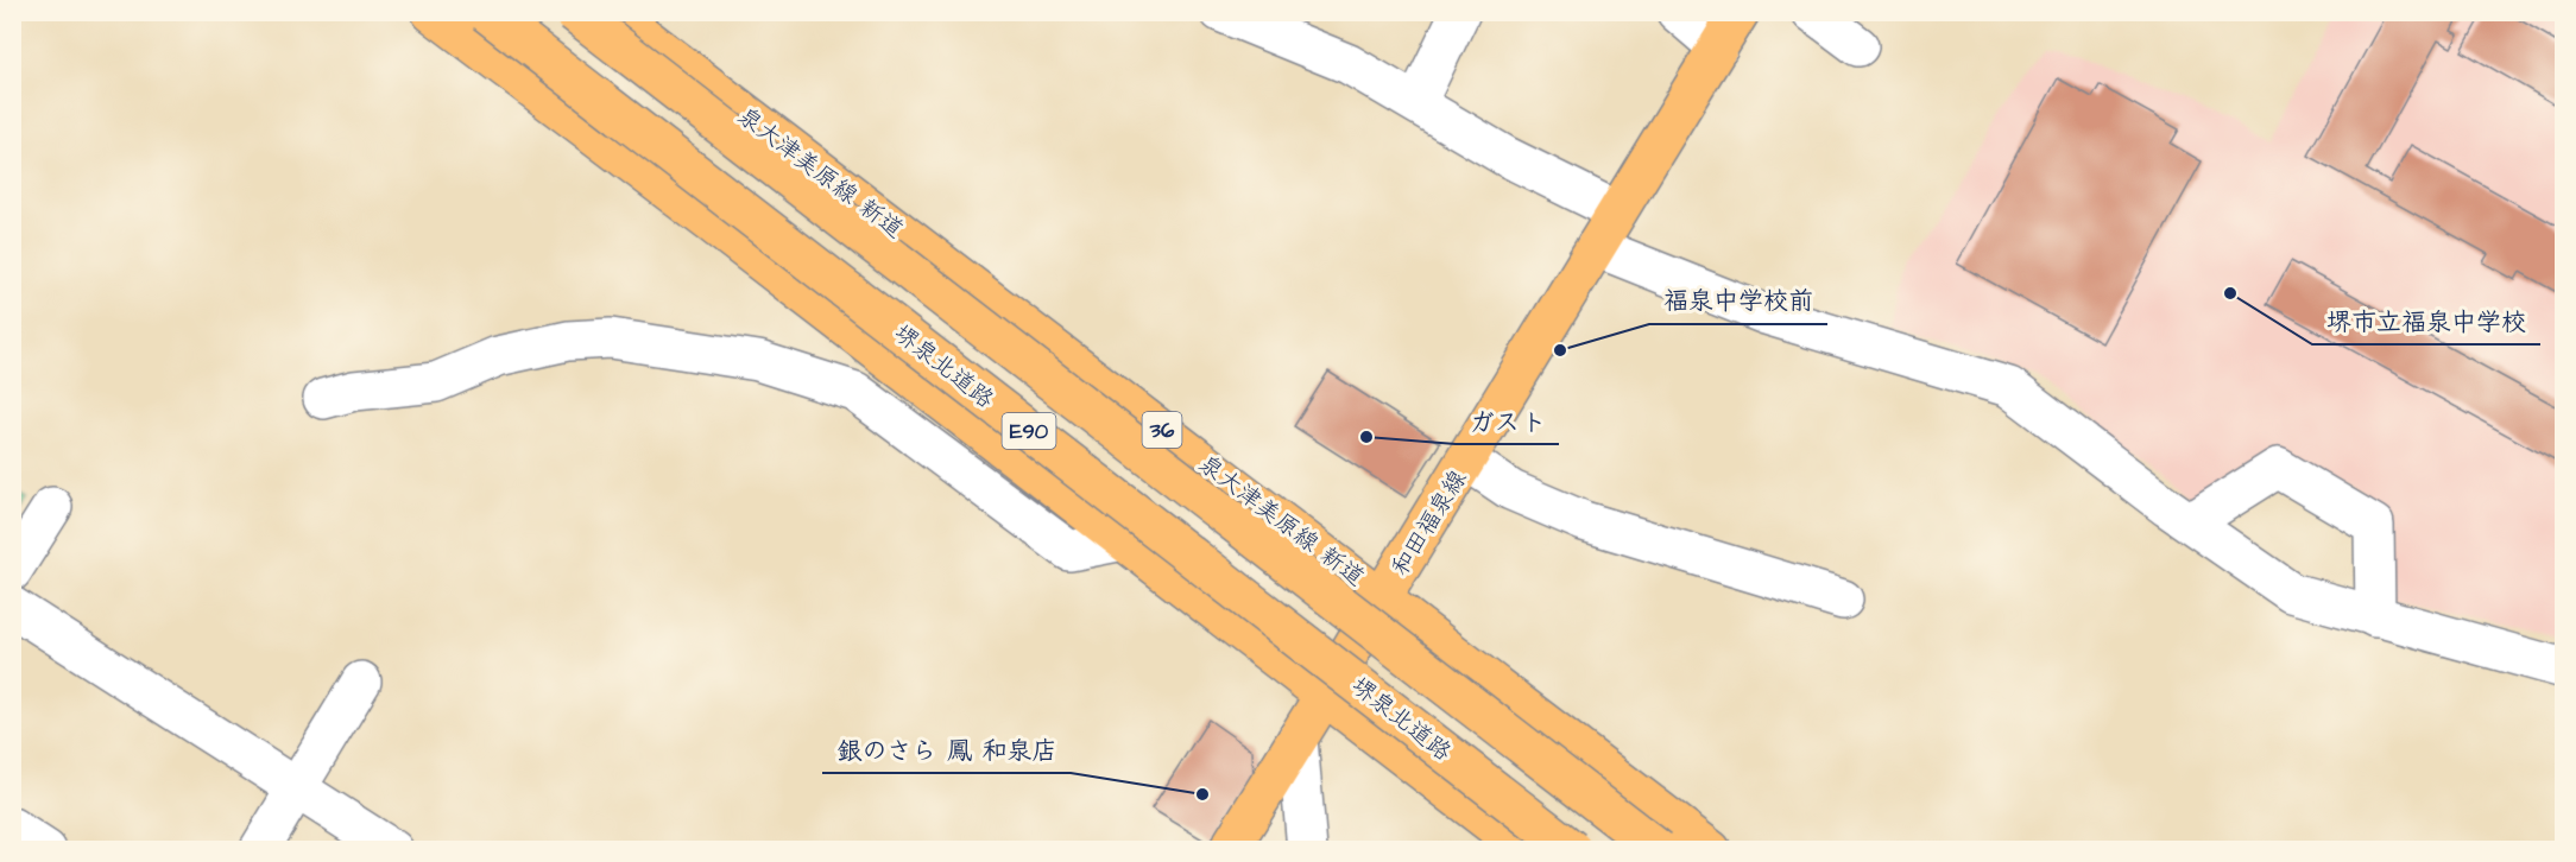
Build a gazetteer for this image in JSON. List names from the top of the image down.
{
  "streets": {
    "main road": [
      "泉大津美原線 新道",
      "堺泉北道路",
      "36",
      "E90",
      "和田福泉線"
    ]
  },
  "crossings": [
    ["泉大津美原線 新道", "和田福泉線"]
  ],
  "places": [
    "堺市立福泉中学校",
    "福泉中学校前",
    "ガスト",
    "銀のさら 鳳 和泉店"
  ]
}
